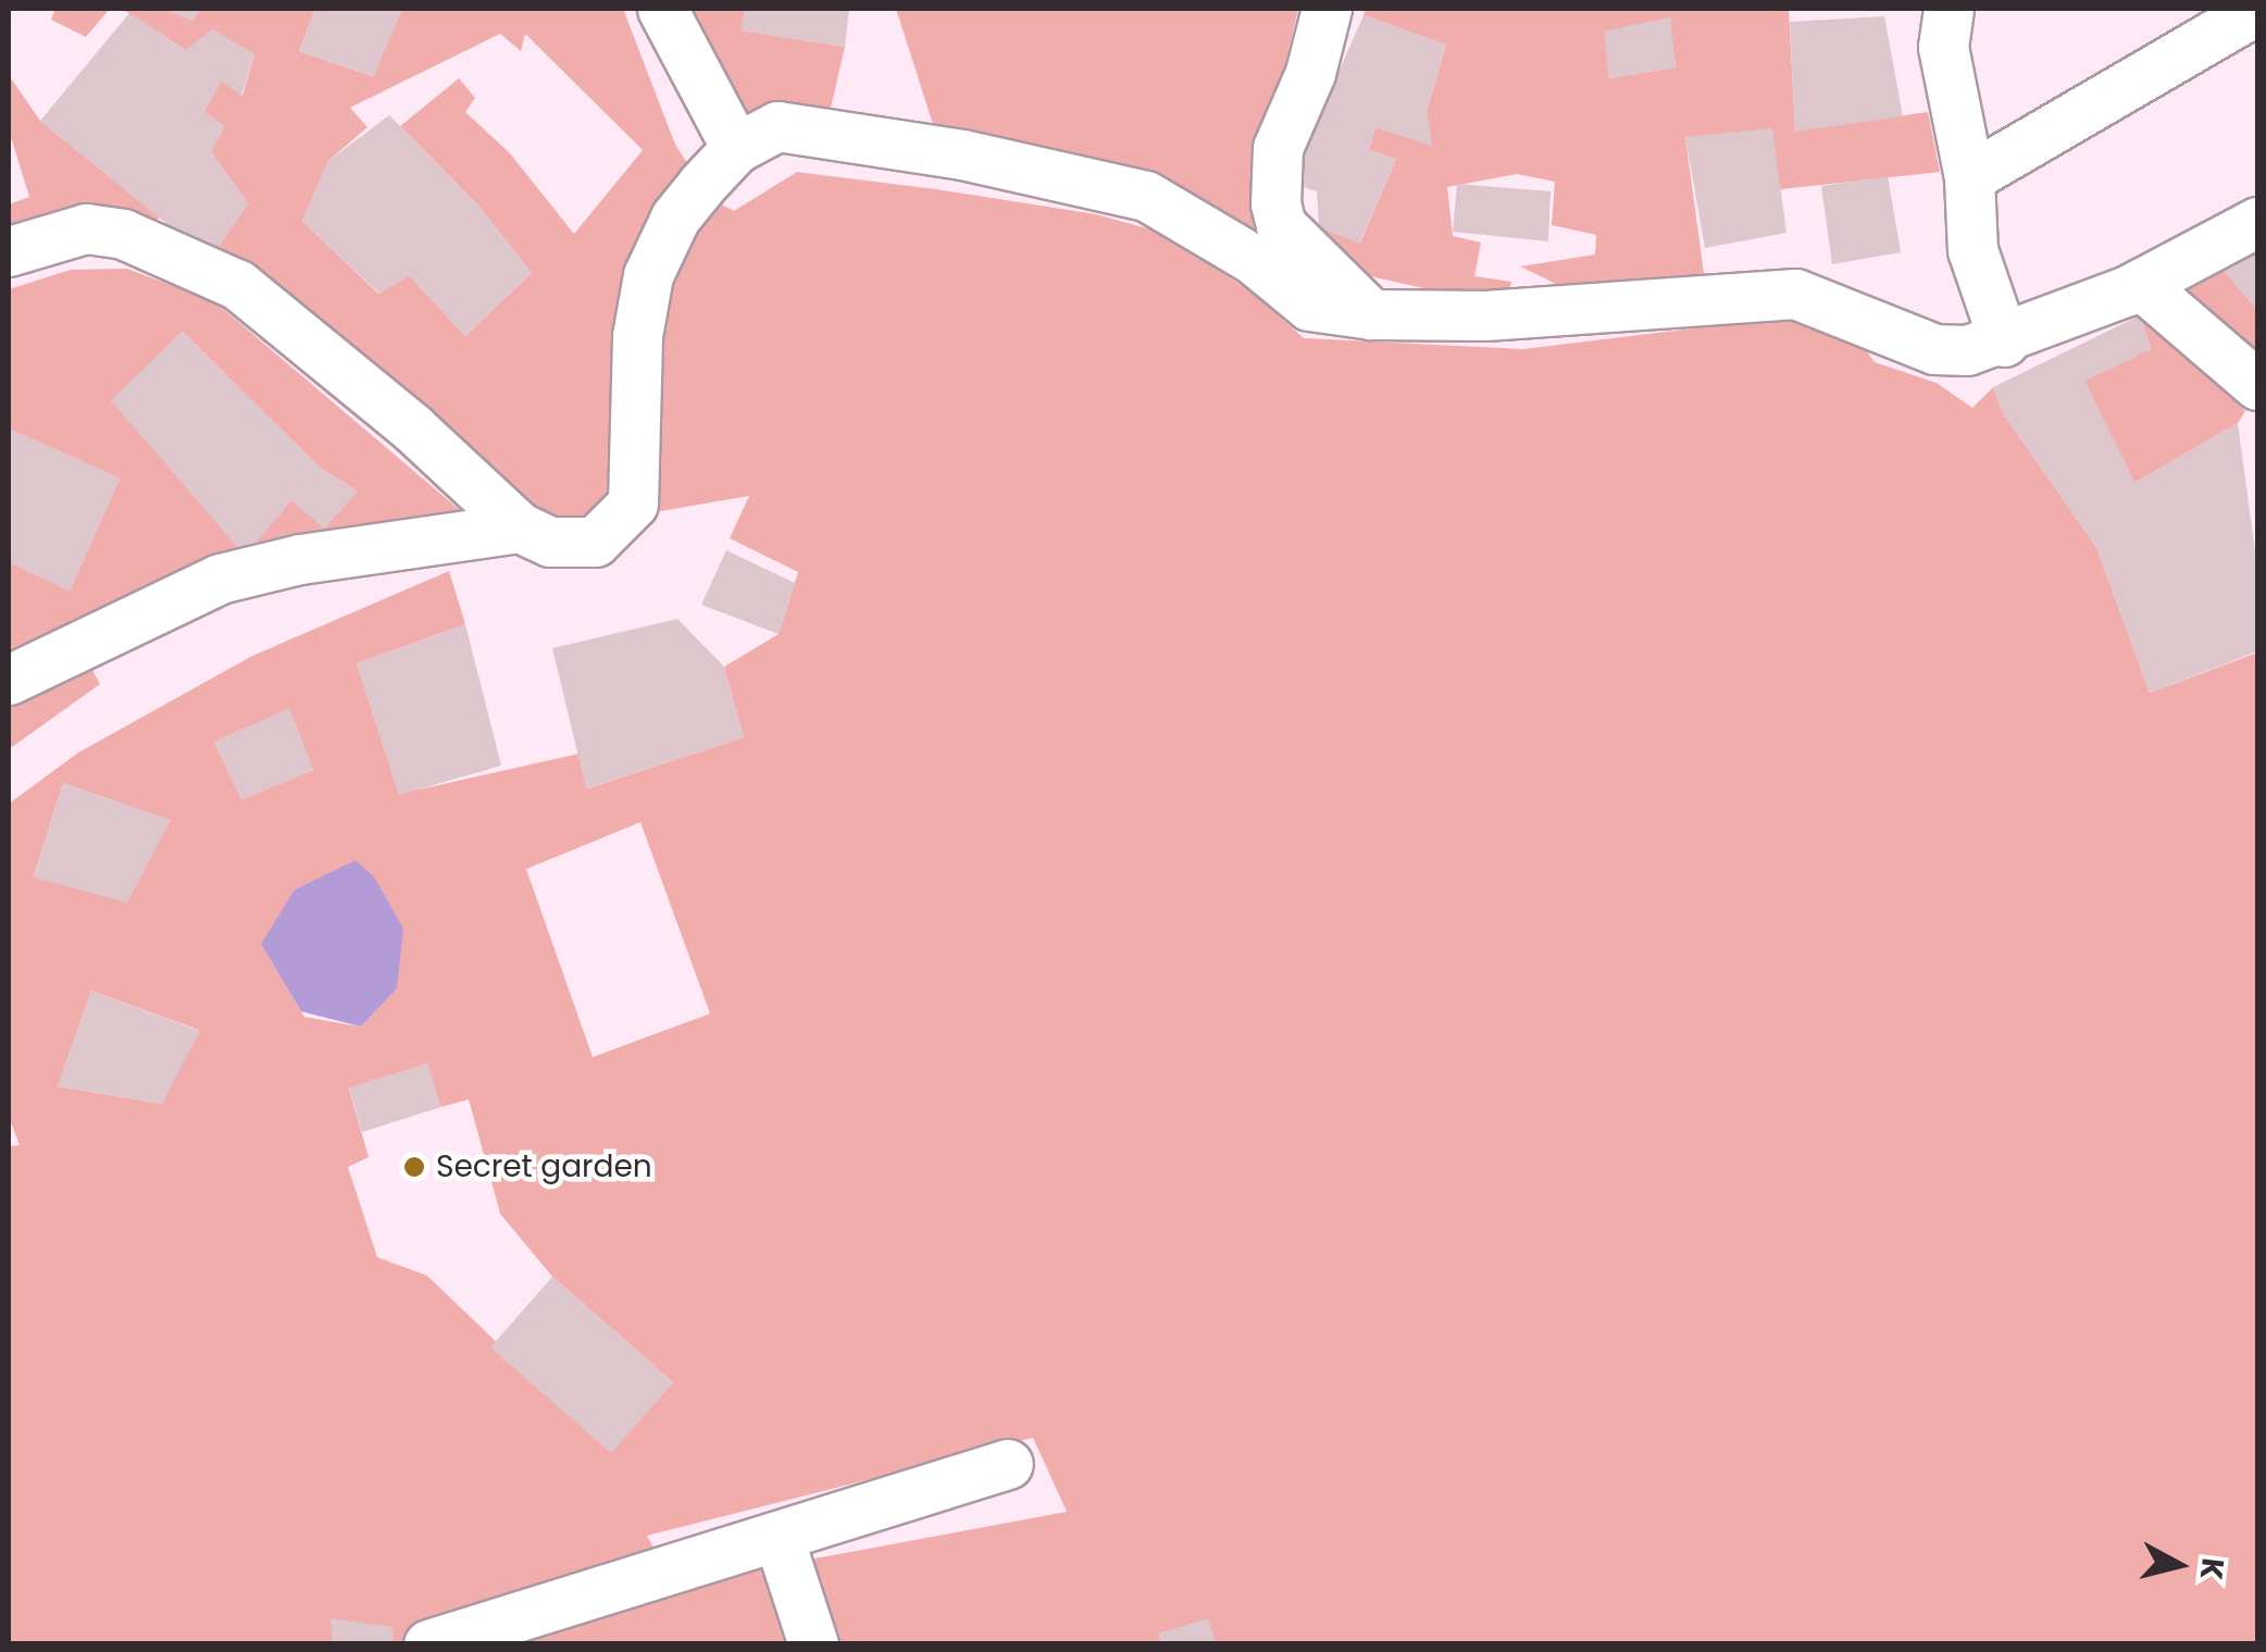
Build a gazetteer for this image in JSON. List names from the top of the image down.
{
  "places": ["Secret garden"],
  "north": "right"
}
